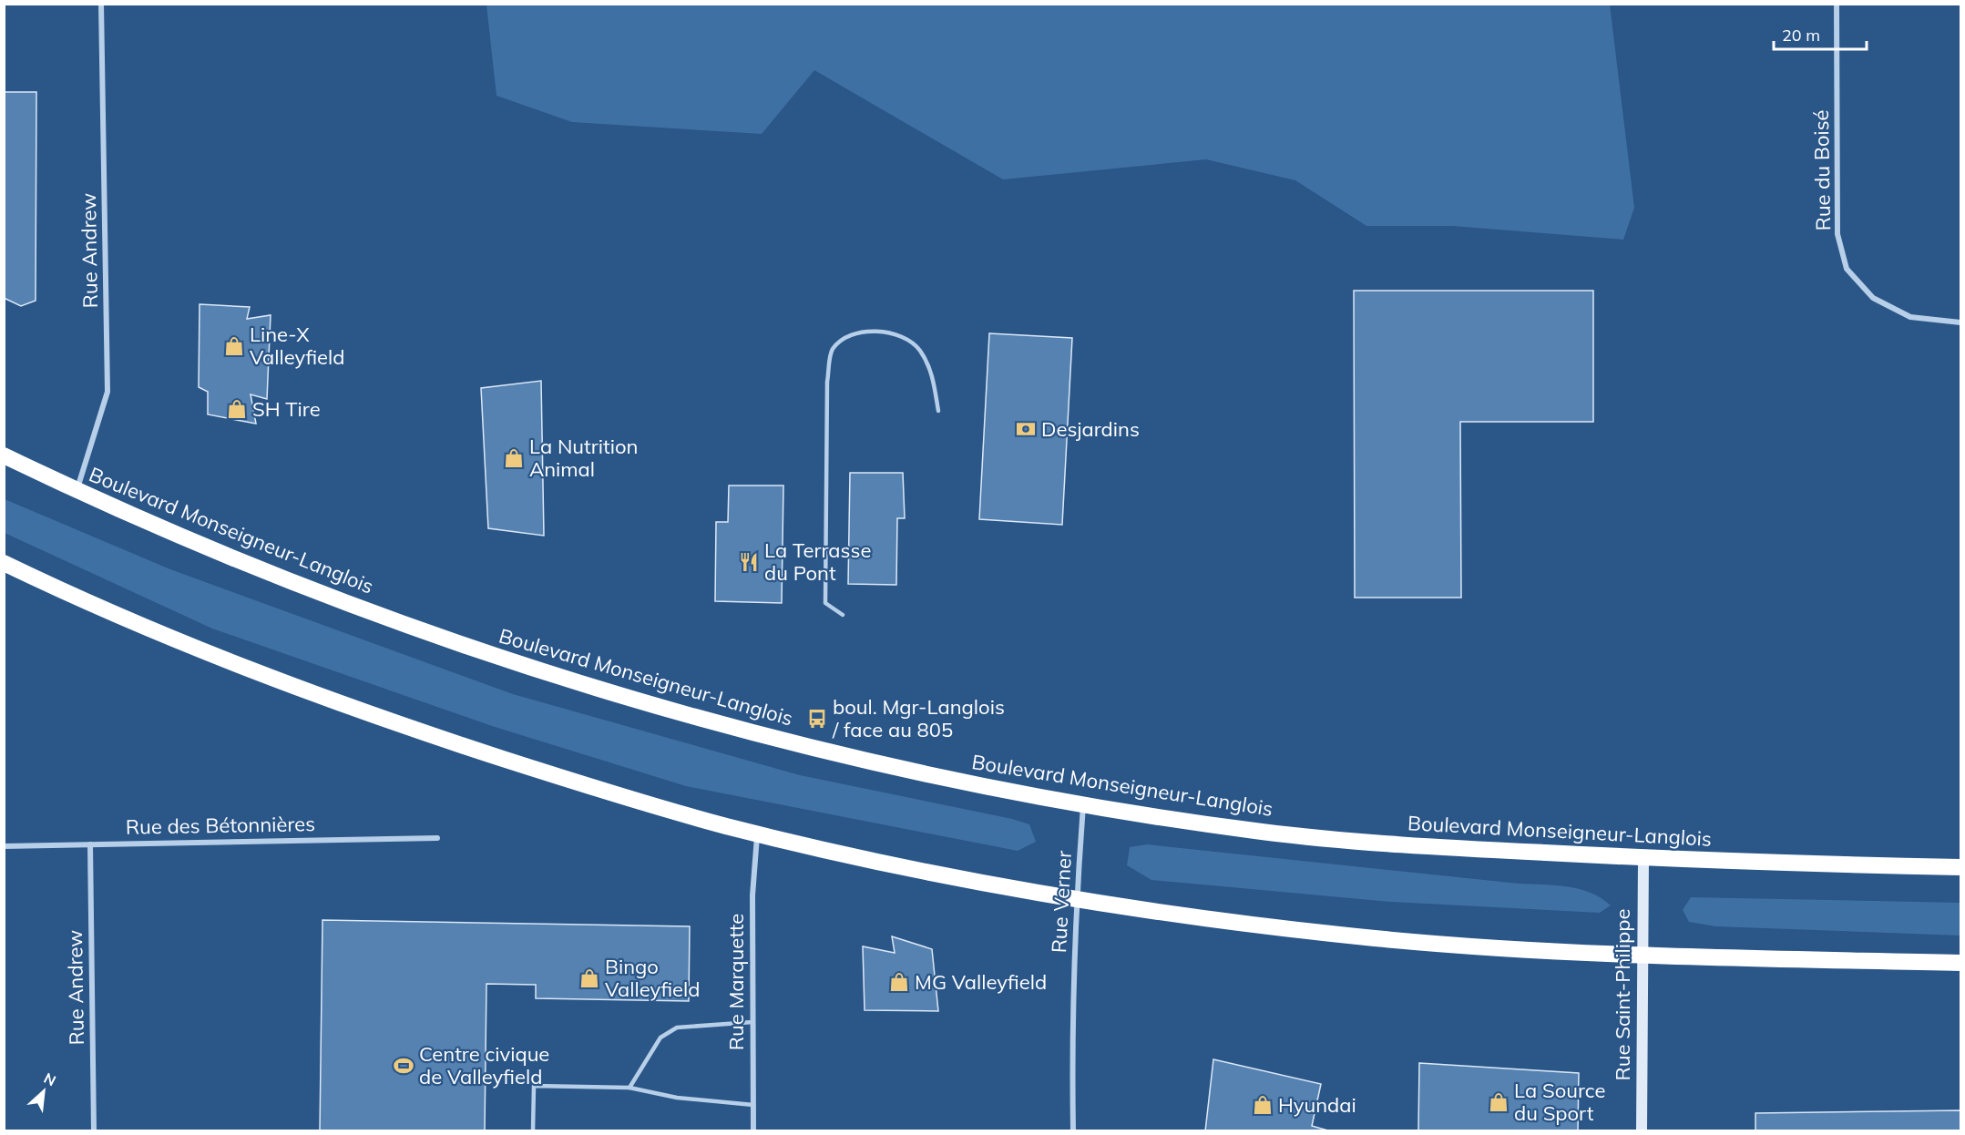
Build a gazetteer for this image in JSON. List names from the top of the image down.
{
  "streets": {
    "highway": ["Boulevard Monseigneur-Langlois"],
    "street": [
      "Rue du Boisé",
      "Rue Andrew",
      "Rue des Bétonnières",
      "Rue Verner",
      "Rue Marquette",
      "Rue Saint-Philippe"
    ]
  },
  "crossings": [
    ["Rue Andrew", "Boulevard Monseigneur-Langlois"],
    ["Rue Andrew", "Rue des Bétonnières"],
    ["Boulevard Monseigneur-Langlois", "Rue Verner"],
    ["Boulevard Monseigneur-Langlois", "Rue Saint-Philippe"]
  ],
  "places": {
    "shop": [
      "Line-X Valleyfield",
      "SH Tire",
      "La Nutrition Animal",
      "Bingo Valleyfield",
      "MG Valleyfield",
      "La Source du Sport",
      "Hyundai"
    ],
    "bank": ["Desjardins"],
    "restaurant": ["La Terrasse du Pont"],
    "bus stop": ["boul. Mgr-Langlois / face au 805"],
    "sports": ["Centre civique de Valleyfield"]
  },
  "scale_bar": "20 m",
  "north": "top right"
}
